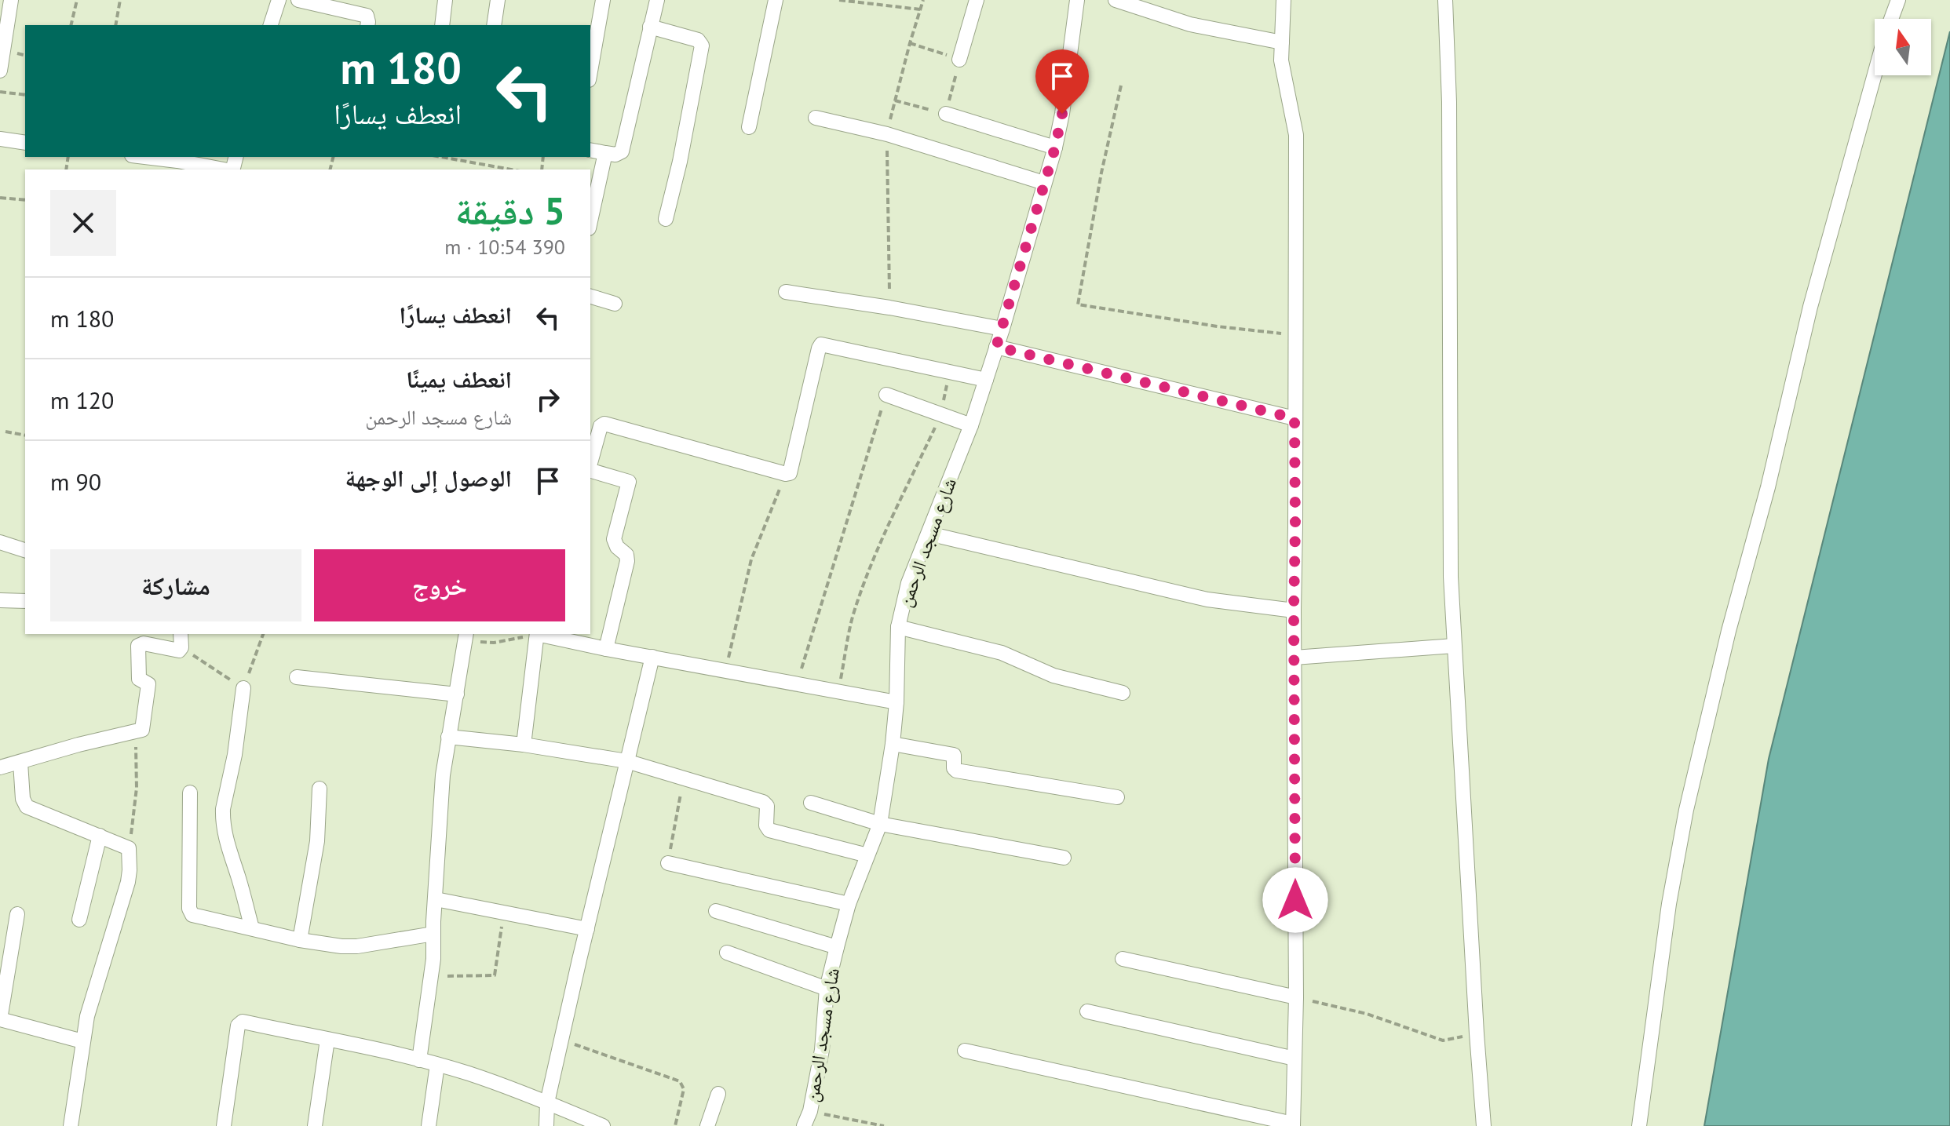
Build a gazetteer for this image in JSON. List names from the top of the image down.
{
  "streets": {
    "street": ["شارع مسجد الرحمن"]
  },
  "north": "top",
  "page": {
    "turn": ["180 m", "انعطف يسارًا"],
    "heading": ["5 دقيقة", "390 m · 10:54"],
    "list": [
      {
        "name": "انعطف يسارًا",
        "value": "180 m"
      },
      {
        "name": "انعطف يمينًا",
        "note": "شارع مسجد الرحمن",
        "value": "120 m"
      },
      {
        "name": "الوصول إلى الوجهة",
        "value": "90 m"
      }
    ],
    "buttons": ["خروج", "مشاركة"]
  }
}
